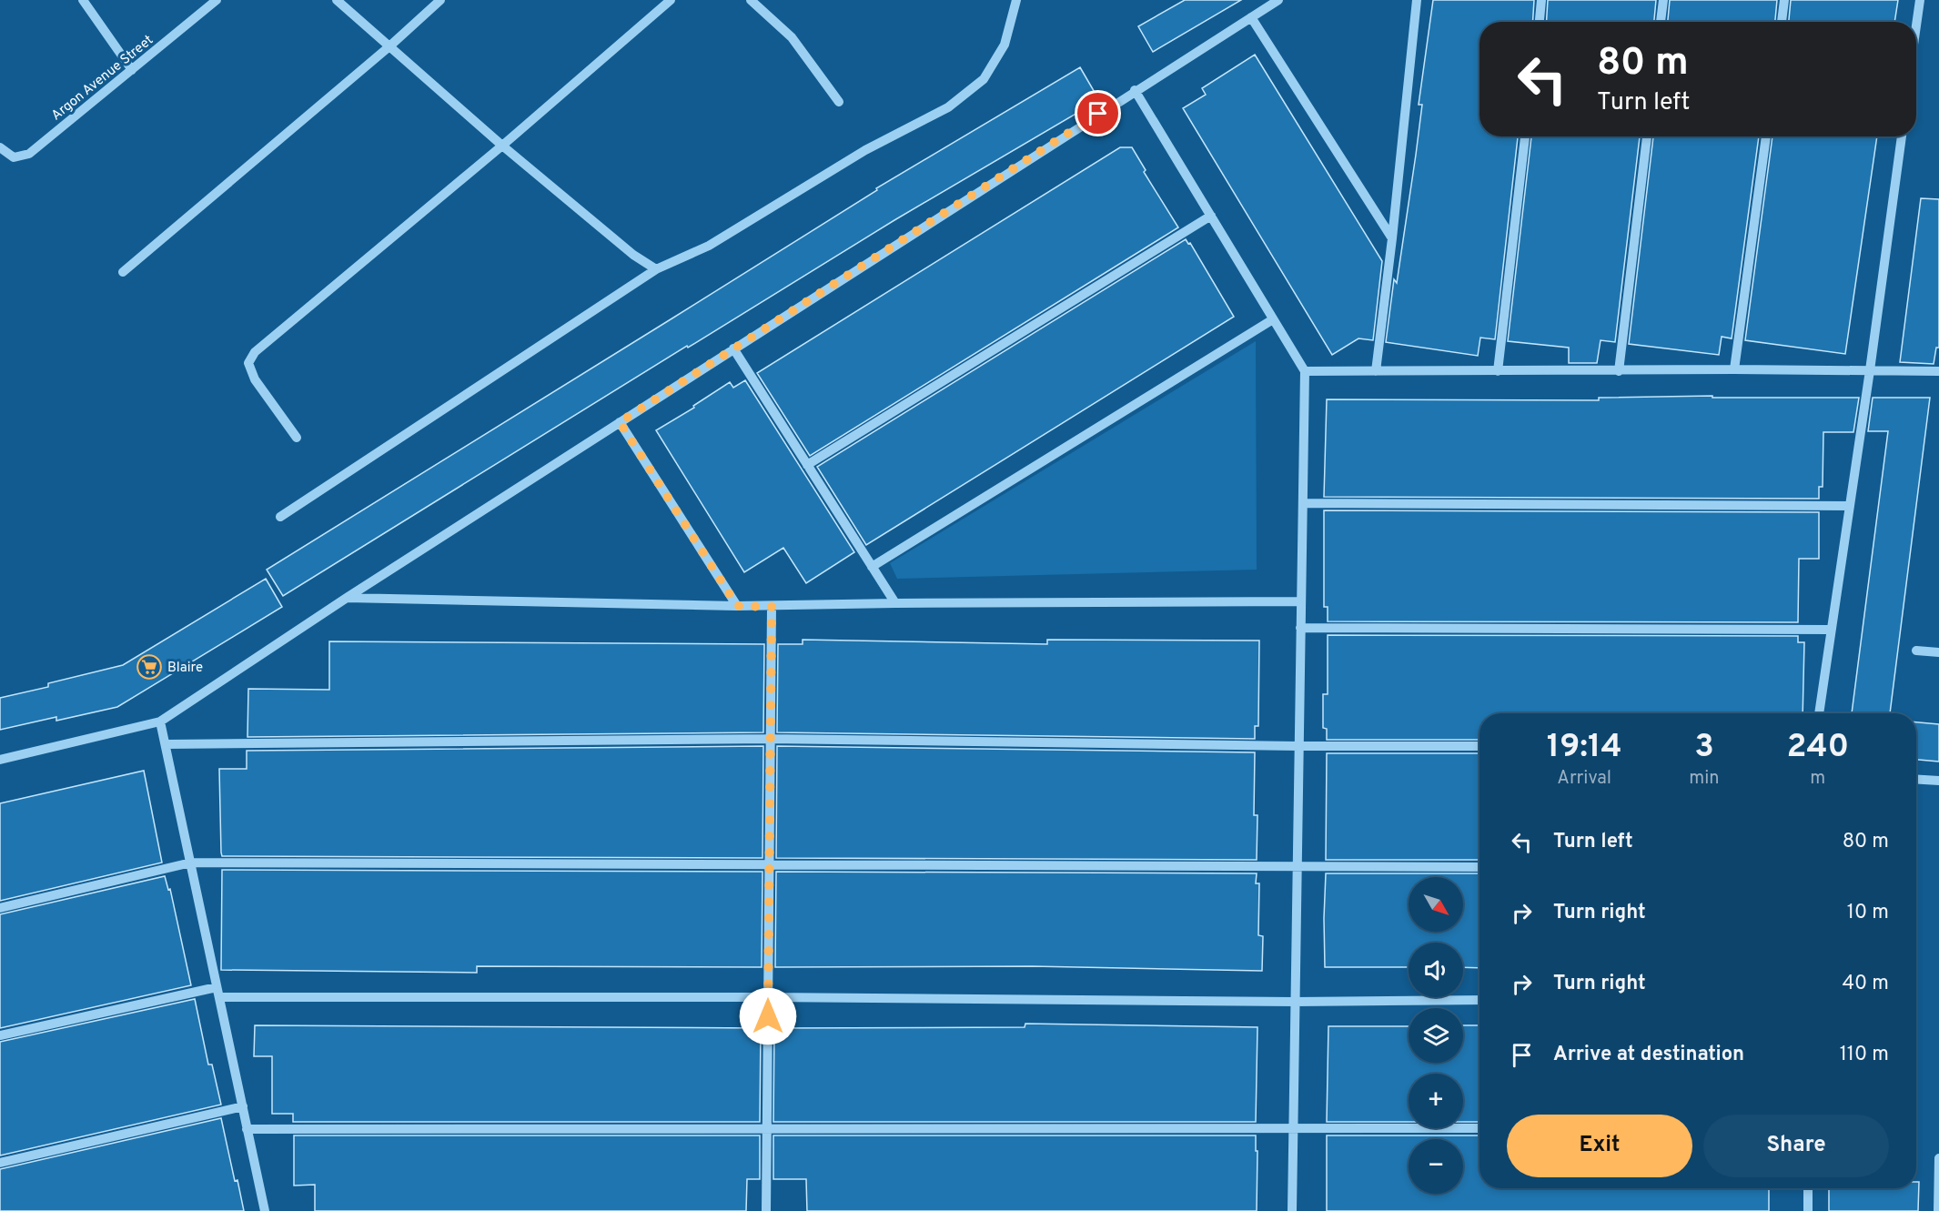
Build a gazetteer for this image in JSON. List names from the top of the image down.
{
  "streets": {
    "street": ["Argon Avenue Street"]
  },
  "places": {
    "supermarket": ["Blaire"]
  },
  "north": "bottom right",
  "page": {
    "turn": ["80 m", "Turn left"],
    "eta": [
      "19:14",
      "Arrival",
      "3",
      "min",
      "240",
      "m"
    ],
    "list": [
      {
        "name": "Turn left",
        "value": "80 m"
      },
      {
        "name": "Turn right",
        "value": "10 m"
      },
      {
        "name": "Turn right",
        "value": "40 m"
      },
      {
        "name": "Arrive at destination",
        "value": "110 m"
      }
    ],
    "map_buttons": ["+", "−"],
    "buttons": ["Exit", "Share"]
  }
}
